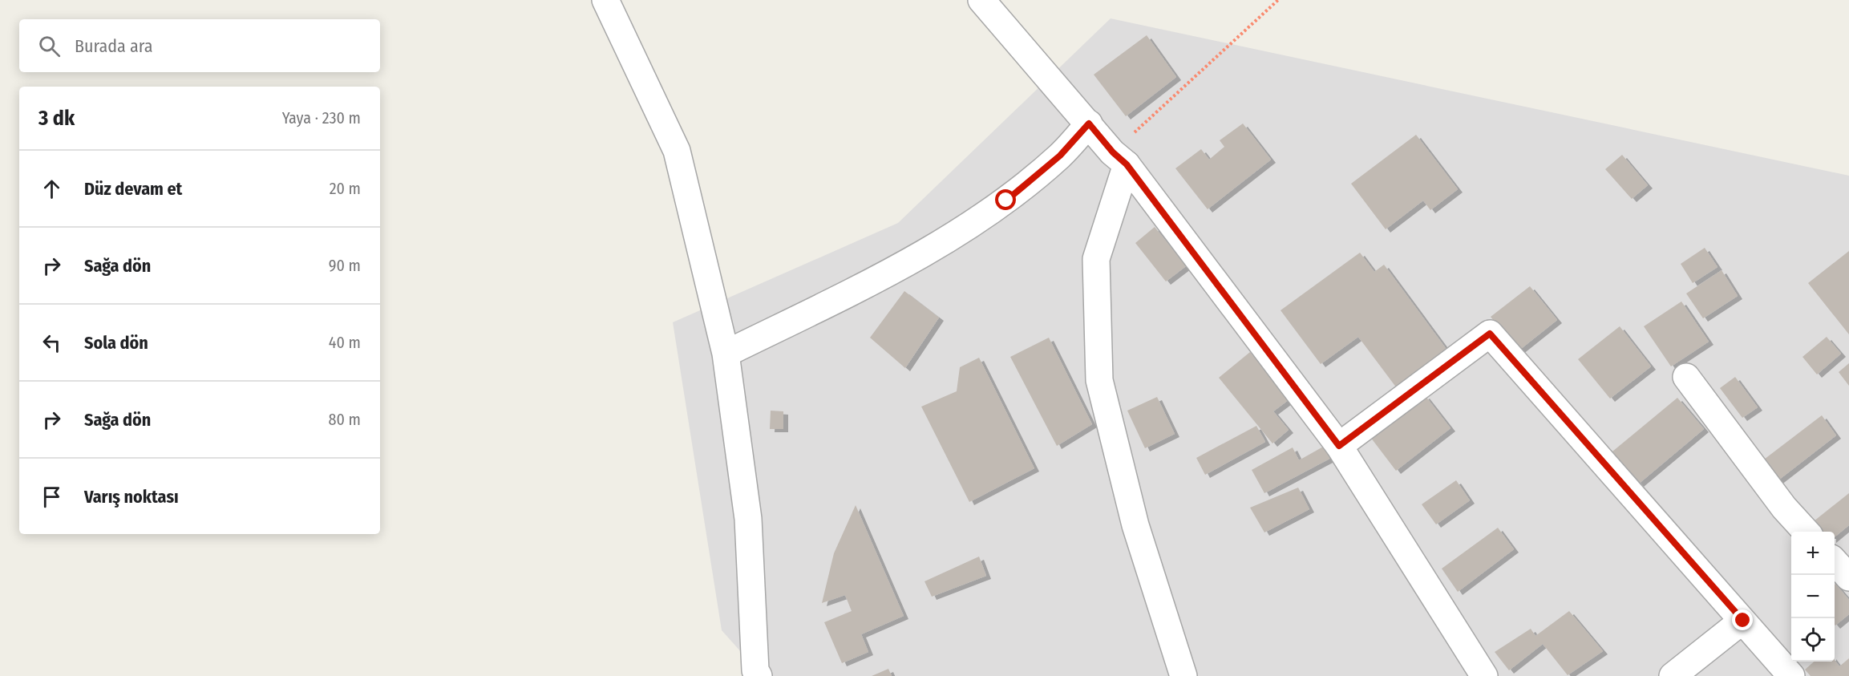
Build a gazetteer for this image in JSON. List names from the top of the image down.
{
  "page": {
    "search": "Burada ara",
    "heading": ["3 dk", "Yaya · 230 m"],
    "list": [
      ["Düz devam et", "20 m"],
      ["Sağa dön", "90 m"],
      ["Sola dön", "40 m"],
      ["Sağa dön", "80 m"],
      "Varış noktası"
    ],
    "map_buttons": ["+", "−"]
  }
}
